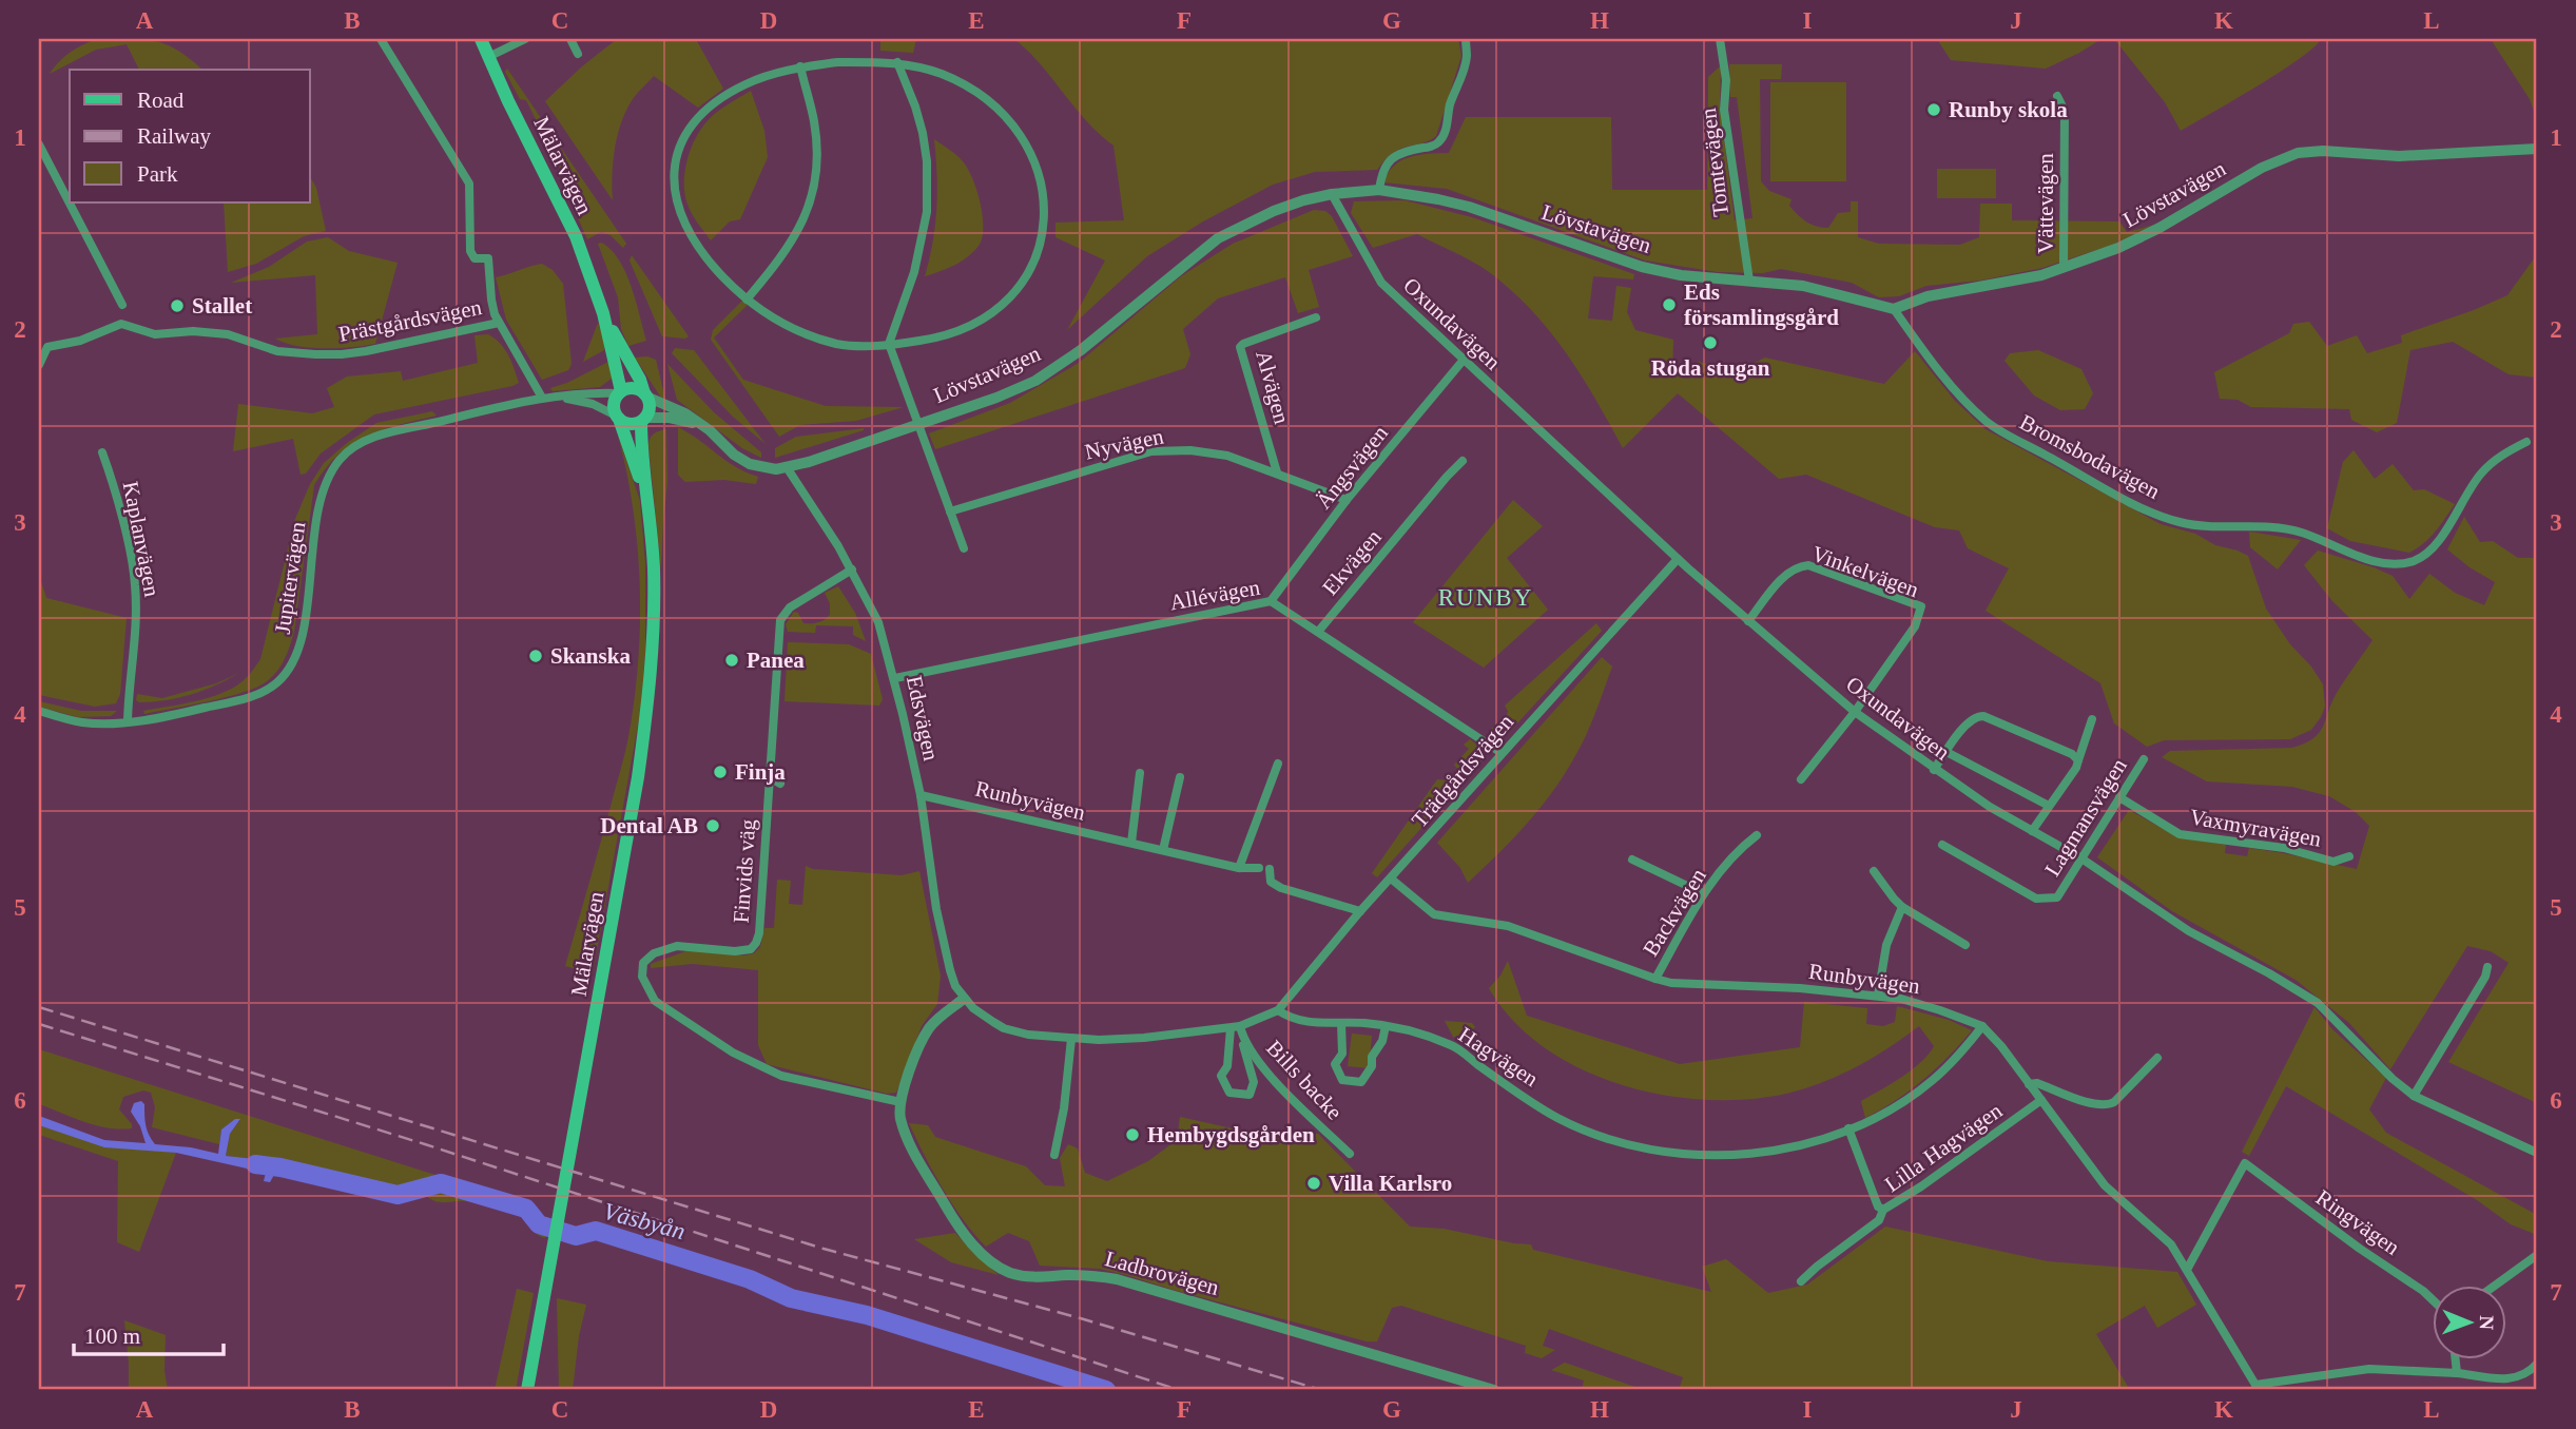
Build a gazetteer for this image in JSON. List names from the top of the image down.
{
  "streets": {
    "main road": ["Mälarvägen"],
    "street": [
      "Tomtevägen",
      "Lövstavägen",
      "Vättevägen",
      "Prästgårdsvägen",
      "Oxundavägen",
      "Alvägen",
      "Nyvägen",
      "Bromsbodavägen",
      "Ängsvägen",
      "Kaplanvägen",
      "Ekvägen",
      "Vinkelvägen",
      "Jupitervägen",
      "Allévägen",
      "Edsvägen",
      "Trädgårdsvägen",
      "Runbyvägen",
      "Lagmansvägen",
      "Vaxmyravägen",
      "Finvids väg",
      "Backvägen",
      "Hagvägen",
      "Bills backe",
      "Lilla Hagvägen",
      "Ringvägen",
      "Ladbrovägen"
    ]
  },
  "crossings": [
    ["Tomtevägen", "Lövstavägen"],
    ["Mälarvägen", "Lövstavägen"],
    ["Mälarvägen", "Jupitervägen"],
    ["Lövstavägen", "Vättevägen"],
    ["Lövstavägen", "Oxundavägen"],
    ["Lövstavägen", "Bromsbodavägen"],
    ["Lövstavägen", "Jupitervägen"],
    ["Lövstavägen", "Edsvägen"],
    ["Prästgårdsvägen", "Jupitervägen"],
    ["Oxundavägen", "Ängsvägen"],
    ["Oxundavägen", "Vinkelvägen"],
    ["Oxundavägen", "Trädgårdsvägen"],
    ["Oxundavägen", "Lagmansvägen"],
    ["Alvägen", "Nyvägen"],
    ["Nyvägen", "Ängsvägen"],
    ["Ängsvägen", "Allévägen"],
    ["Kaplanvägen", "Jupitervägen"],
    ["Ekvägen", "Allévägen"],
    ["Allévägen", "Edsvägen"],
    ["Allévägen", "Trädgårdsvägen"],
    ["Edsvägen", "Runbyvägen"],
    ["Edsvägen", "Finvids väg"],
    ["Trädgårdsvägen", "Runbyvägen"],
    ["Trädgårdsvägen", "Hagvägen"],
    ["Runbyvägen", "Backvägen"],
    ["Runbyvägen", "Hagvägen"],
    ["Runbyvägen", "Lilla Hagvägen"],
    ["Runbyvägen", "Ringvägen"],
    ["Lagmansvägen", "Vaxmyravägen"],
    ["Finvids väg", "Ladbrovägen"]
  ],
  "districts": ["RUNBY"],
  "water": ["Väsbyån"],
  "places": [
    "Runby skola",
    "Eds församlingsgård",
    "Stallet",
    "Röda stugan",
    "Skanska",
    "Panea",
    "Finja",
    "Dental AB",
    "Hembygdsgården",
    "Villa Karlsro"
  ],
  "legend": ["Road", "Railway", "Park"],
  "scale_bar": "100 m",
  "north": "right",
  "grid": {
    "columns": [
      "A",
      "B",
      "C",
      "D",
      "E",
      "F",
      "G",
      "H",
      "I",
      "J",
      "K",
      "L"
    ],
    "rows": [
      "1",
      "2",
      "3",
      "4",
      "5",
      "6",
      "7"
    ]
  }
}
